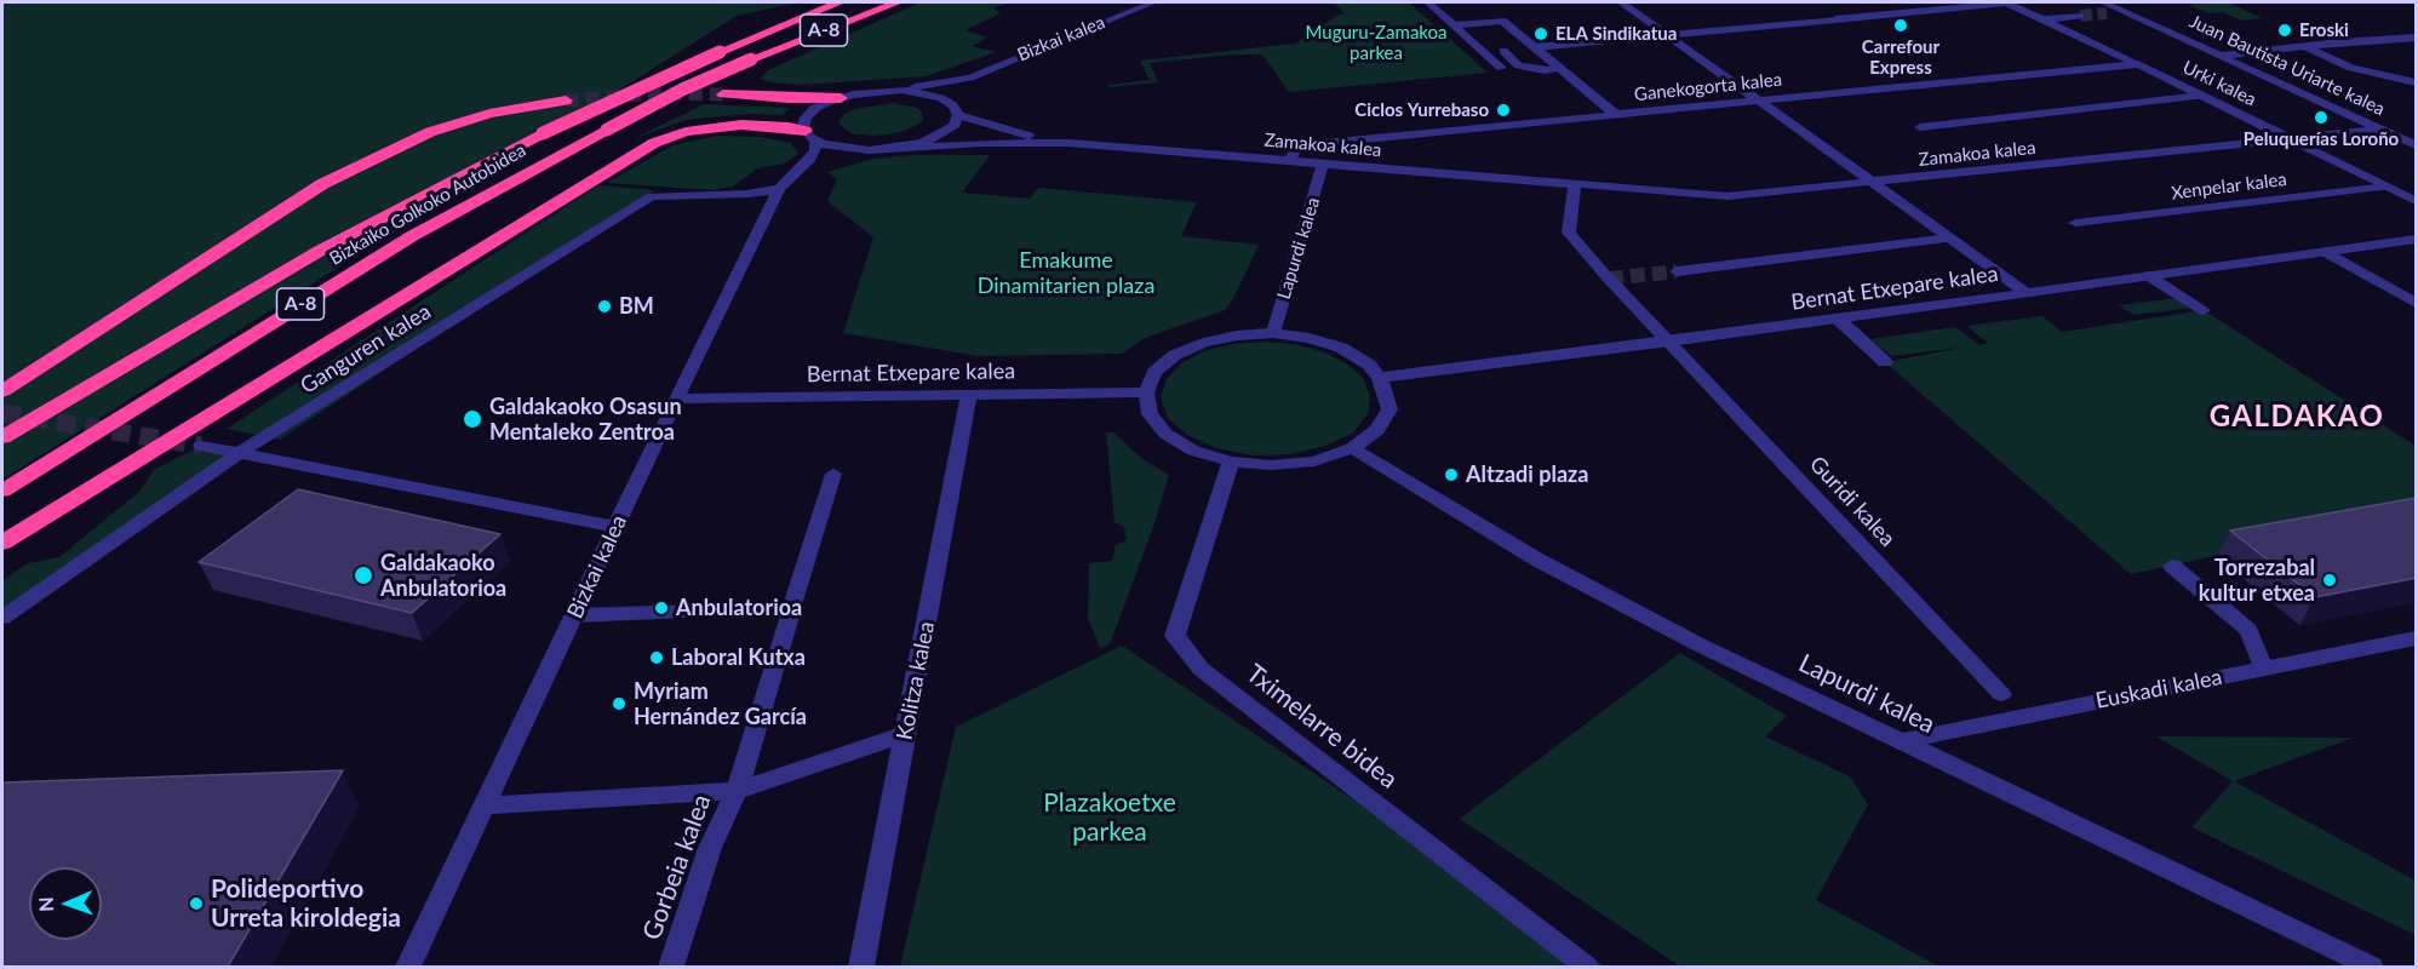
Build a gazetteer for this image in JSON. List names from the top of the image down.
{
  "streets": {
    "highway": ["A-8", "Bizkaiko Golkoko Autobidea"],
    "street": [
      "Bizkai kalea",
      "Juan Bautista Uriarte kalea",
      "Urki kalea",
      "Ganekogorta kalea",
      "Zamakoa kalea",
      "Xenpelar kalea",
      "Lapurdi kalea",
      "Bernat Etxepare kalea",
      "Ganguren kalea",
      "Guridi kalea",
      "Kolitza kalea",
      "Euskadi kalea",
      "Tximelarre bidea",
      "Gorbeia kalea"
    ]
  },
  "crossings": [
    ["Bizkai kalea", "Zamakoa kalea"],
    ["Bizkai kalea", "Bernat Etxepare kalea"],
    ["Bizkai kalea", "Ganguren kalea"],
    ["Juan Bautista Uriarte kalea", "Zamakoa kalea"],
    ["Urki kalea", "Ganekogorta kalea"],
    ["Urki kalea", "Zamakoa kalea"],
    ["Urki kalea", "Xenpelar kalea"],
    ["Ganekogorta kalea", "Zamakoa kalea"],
    ["Zamakoa kalea", "Lapurdi kalea"],
    ["Zamakoa kalea", "Guridi kalea"],
    ["Lapurdi kalea", "Bernat Etxepare kalea"],
    ["Lapurdi kalea", "Euskadi kalea"],
    ["Lapurdi kalea", "Tximelarre bidea"],
    ["Bernat Etxepare kalea", "Guridi kalea"],
    ["Bernat Etxepare kalea", "Kolitza kalea"],
    ["Bernat Etxepare kalea", "Tximelarre bidea"],
    ["Kolitza kalea", "Gorbeia kalea"]
  ],
  "districts": ["GALDAKAO"],
  "parks": ["Muguru-Zamakoa parkea", "Emakume Dinamitarien plaza", "Plazakoetxe parkea"],
  "places": [
    "Carrefour Express",
    "Eroski",
    "ELA Sindikatua",
    "Ciclos Yurrebaso",
    "Peluquerías Loroño",
    "BM",
    "Galdakaoko Osasun Mentaleko Zentroa",
    "Altzadi plaza",
    "Galdakaoko Anbulatorioa",
    "Torrezabal kultur etxea",
    "Anbulatorioa",
    "Laboral Kutxa",
    "Myriam Hernández García",
    "Polideportivo Urreta kiroldegia"
  ],
  "north": "left"
}
